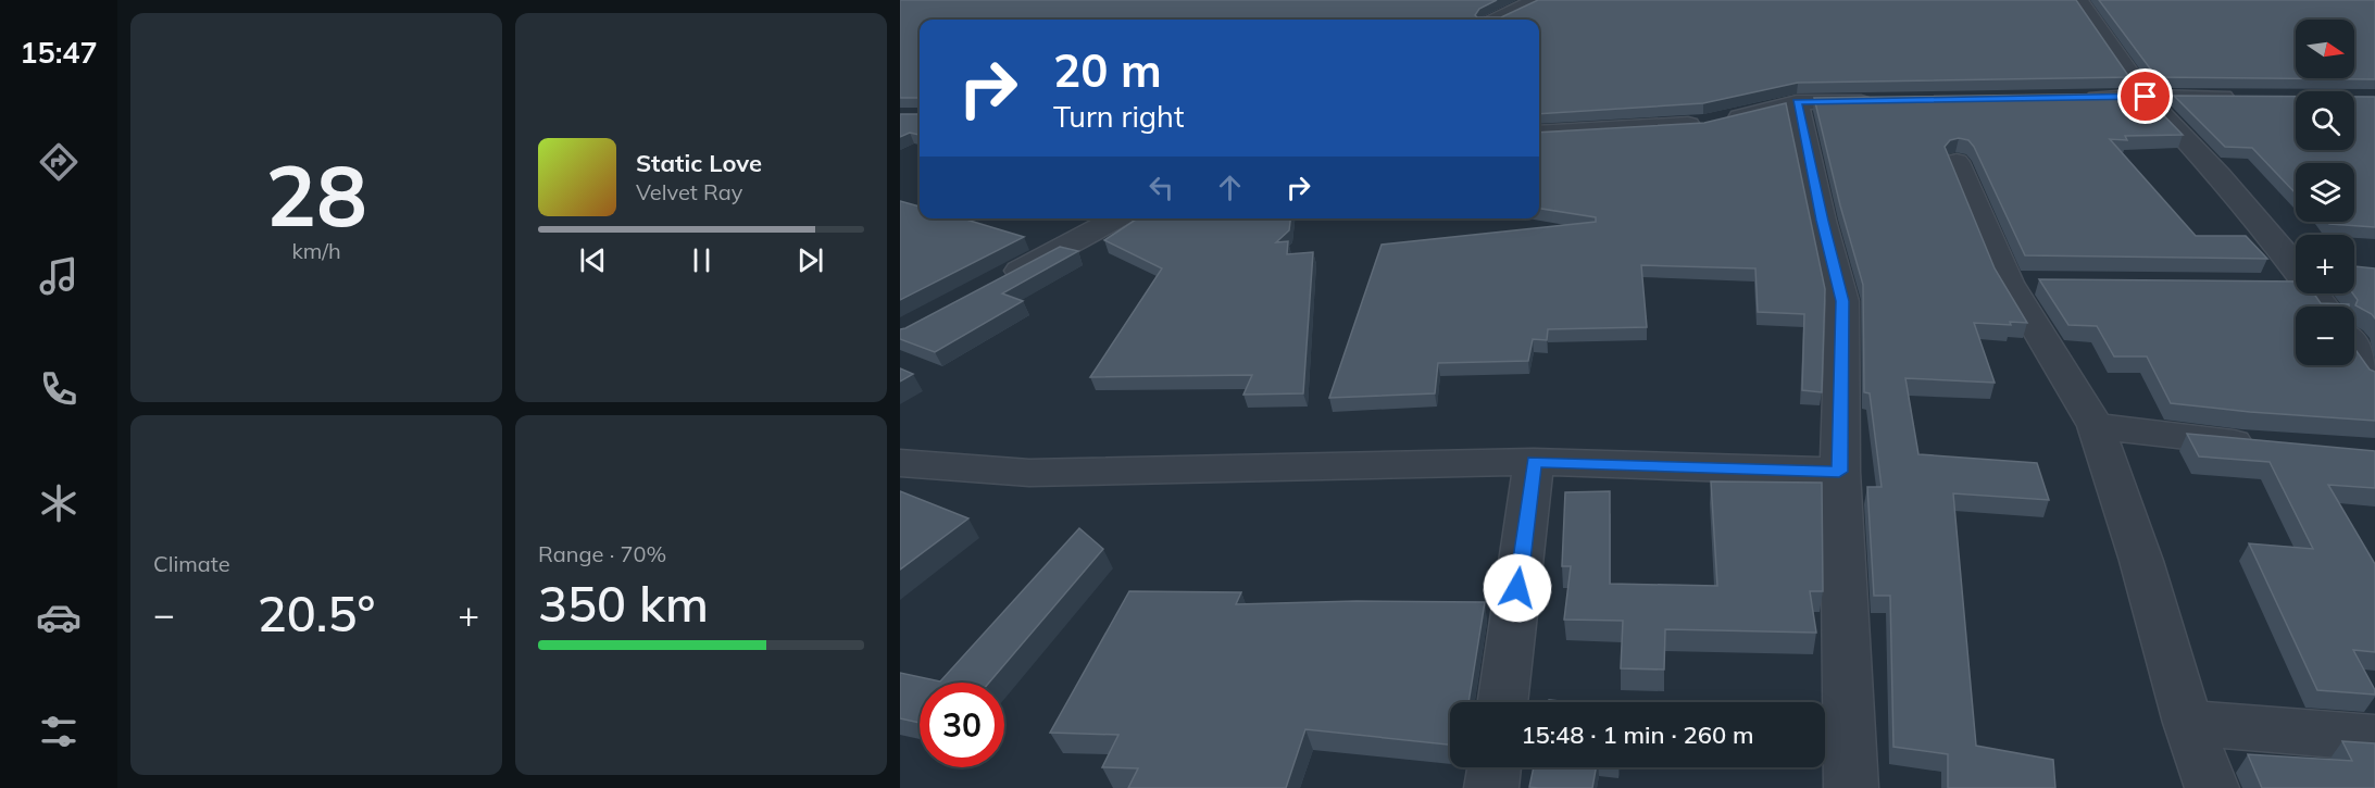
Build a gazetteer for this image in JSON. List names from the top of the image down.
{
  "north": "right",
  "page": {
    "tabs": "15:47",
    "tile": [
      ["28", "km/h"],
      "Climate",
      ["Range · 70%", "350 km"]
    ],
    "map_buttons": ["+", "−"],
    "turn": ["20 m", "Turn right"],
    "song": ["Static Love", "Velvet Ray"],
    "heat": ["−", "20.5°", "+"],
    "limit": "30",
    "trip": "15:48 · 1 min · 260 m"
  }
}
